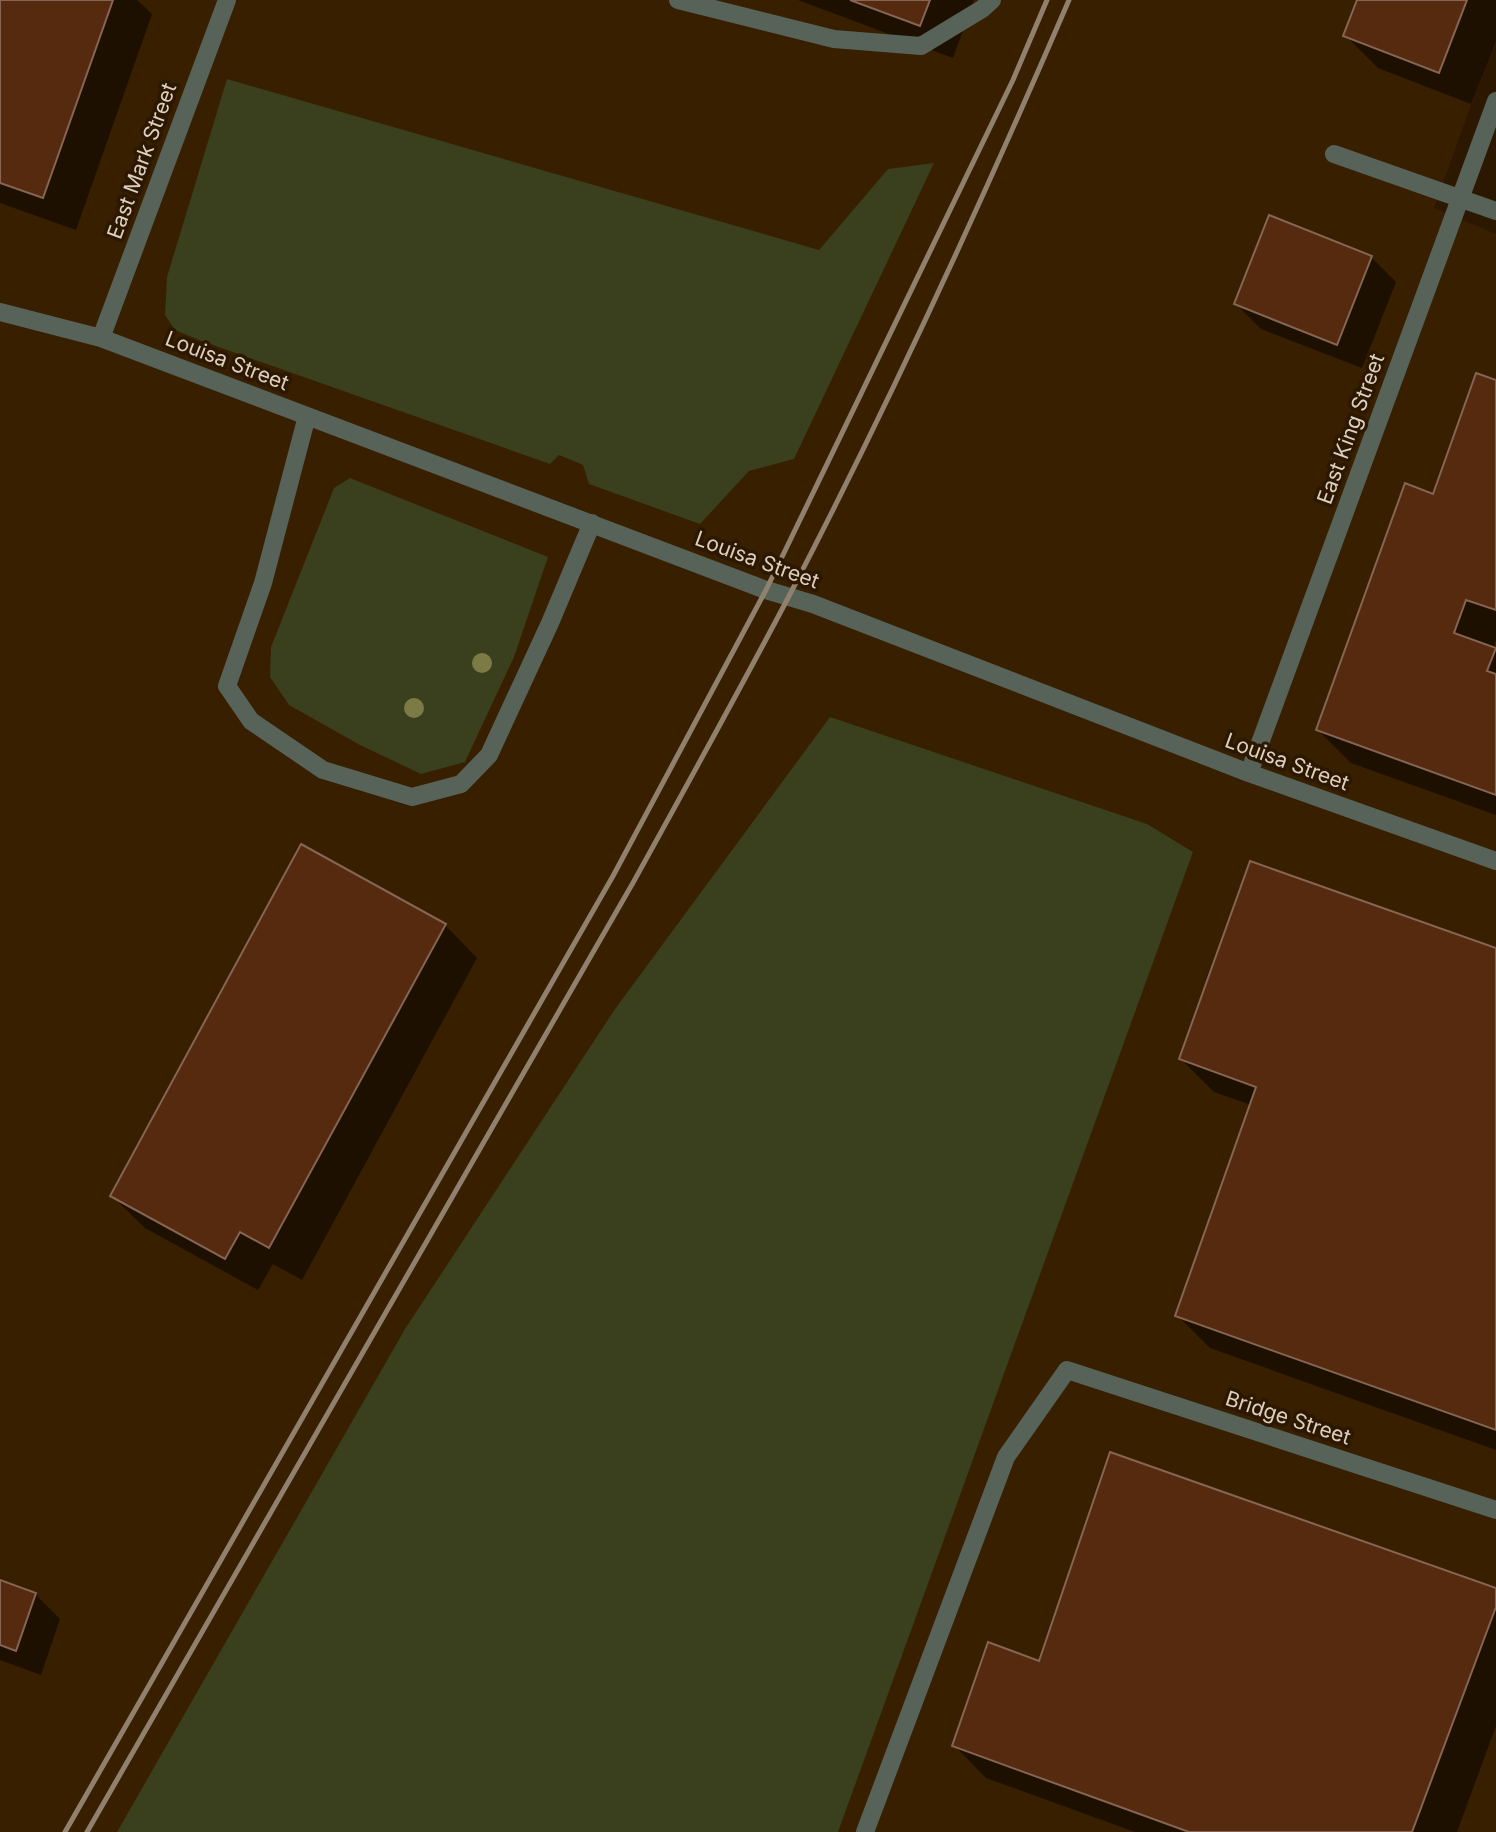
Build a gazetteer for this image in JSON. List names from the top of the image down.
{
  "streets": {
    "street": [
      "East Mark Street",
      "Louisa Street",
      "East King Street",
      "Bridge Street"
    ]
  },
  "crossings": [
    ["East Mark Street", "Louisa Street"],
    ["Louisa Street", "East King Street"]
  ]
}
